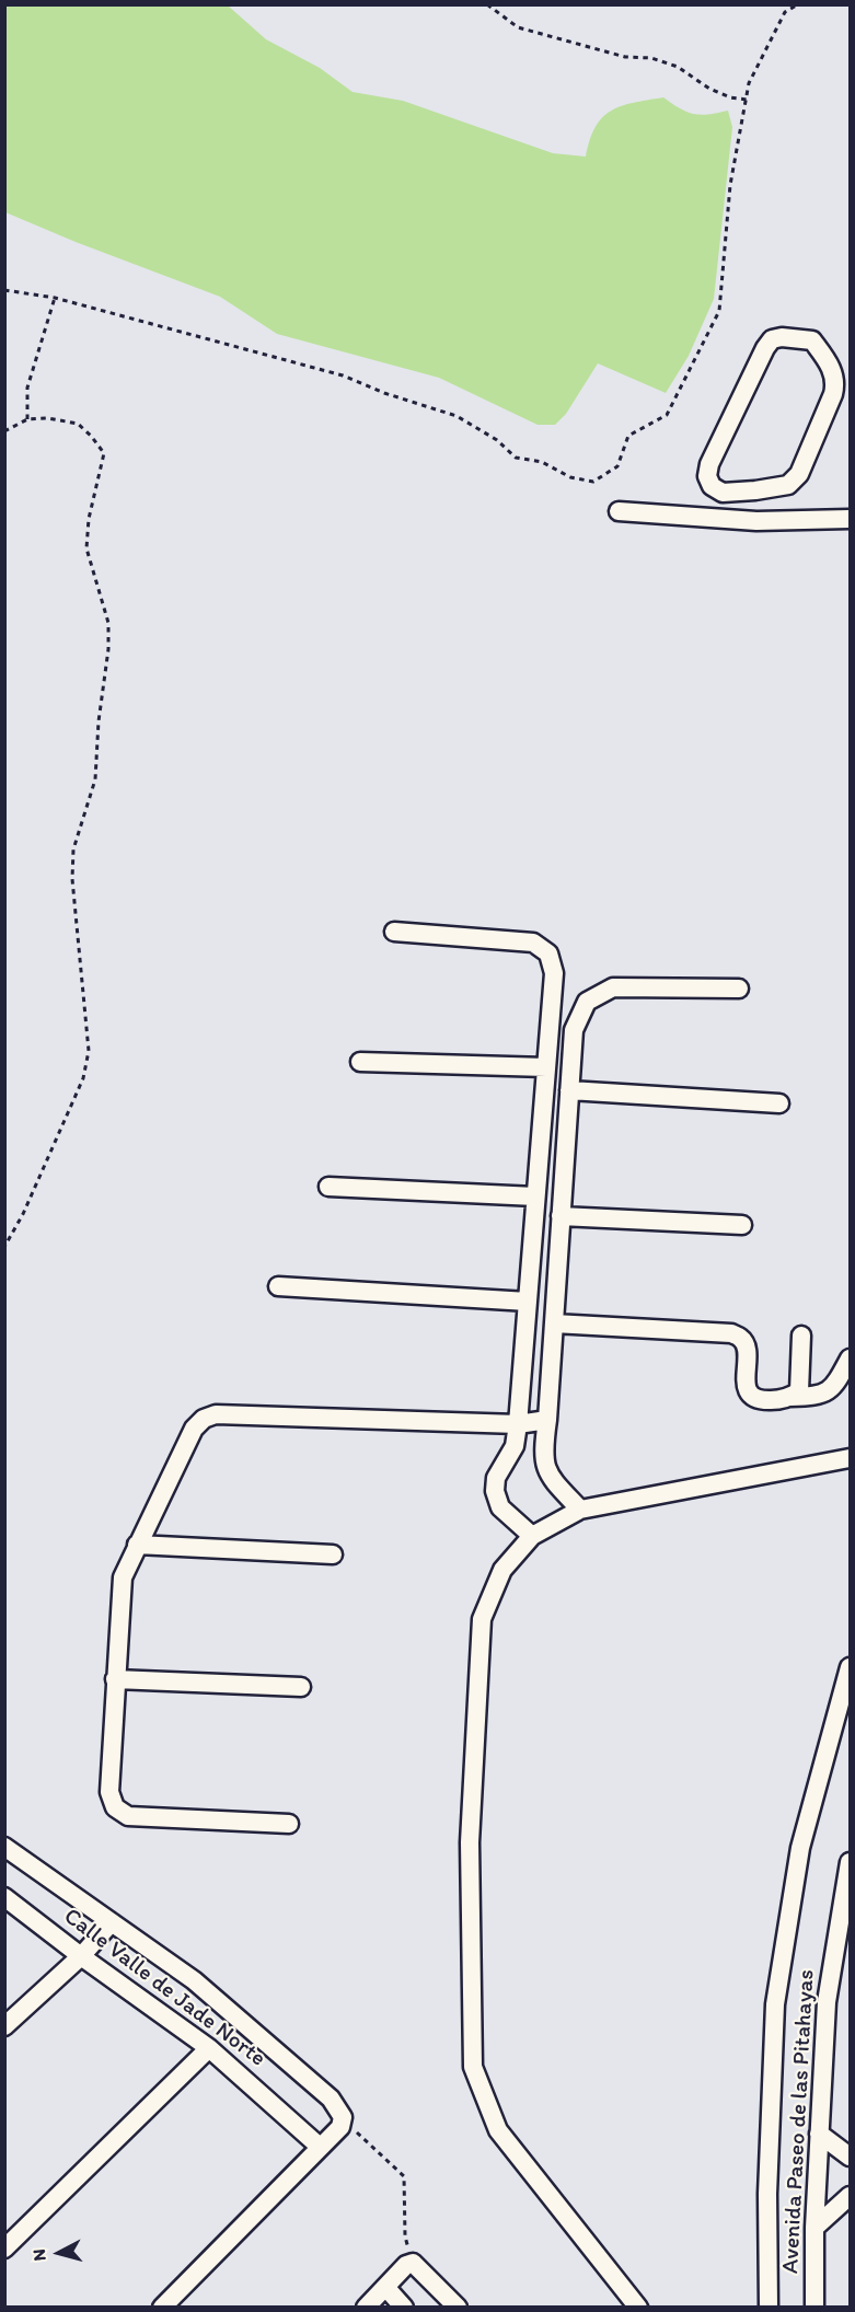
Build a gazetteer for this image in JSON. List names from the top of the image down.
{
  "streets": {
    "street": ["Calle Valle de Jade Norte", "Avenida Paseo de las Pitahayas"]
  },
  "north": "left"
}
